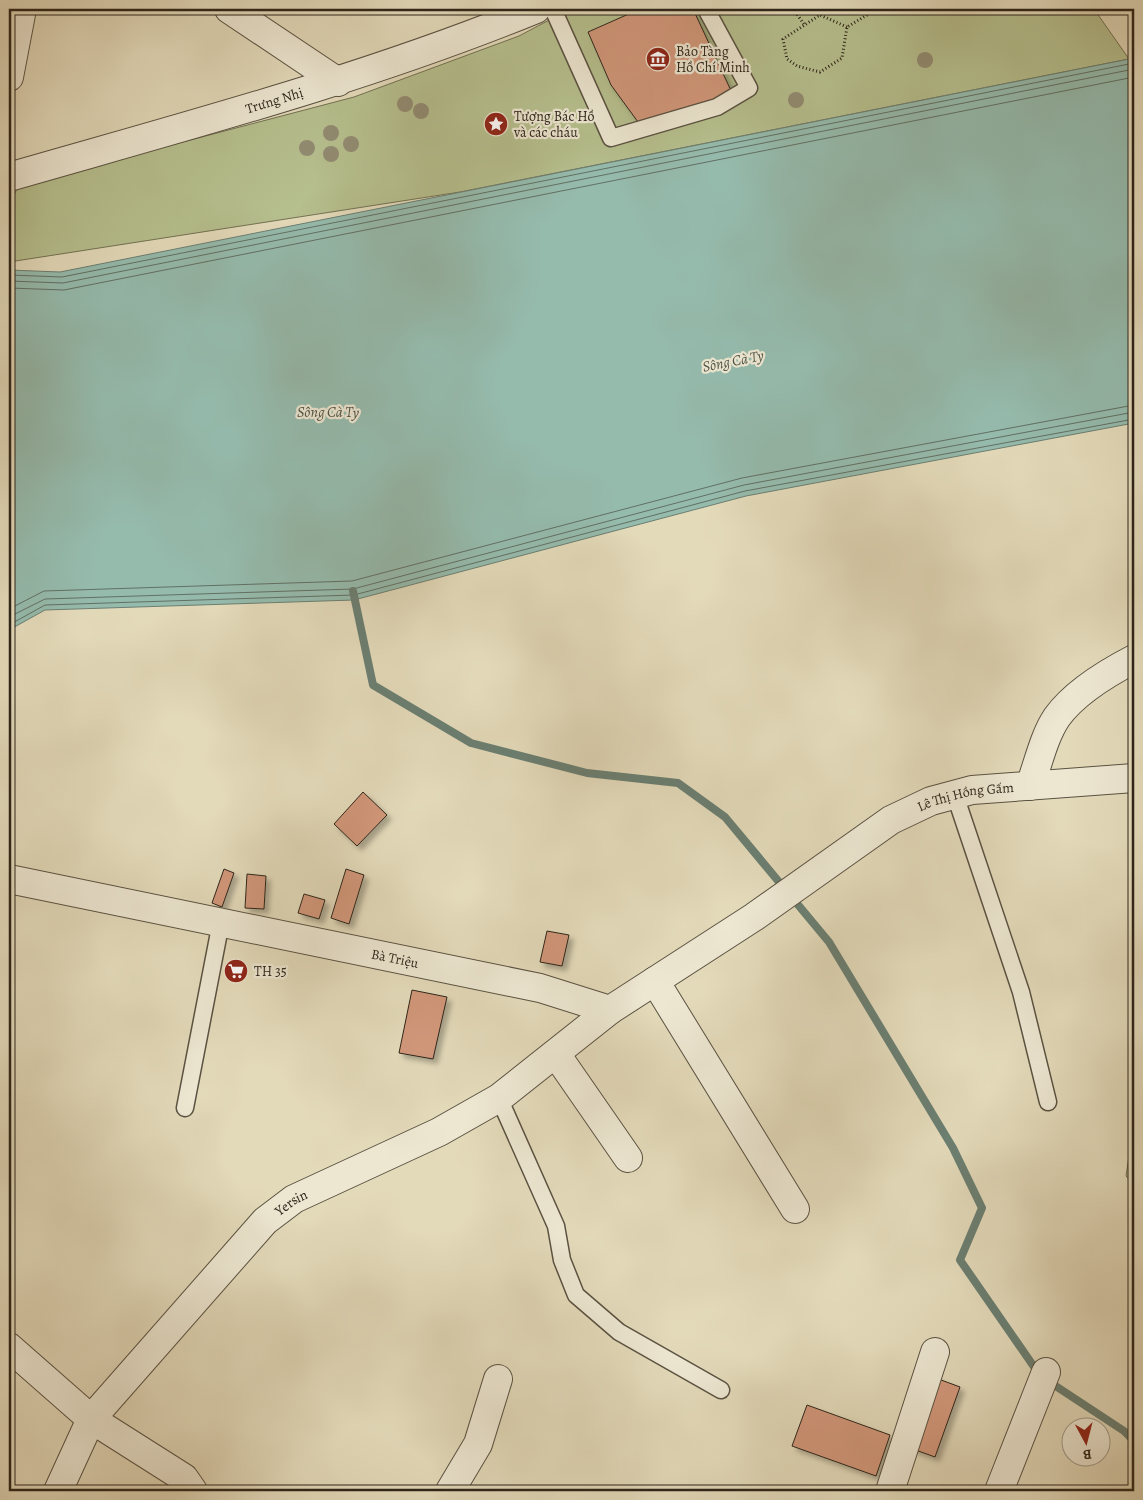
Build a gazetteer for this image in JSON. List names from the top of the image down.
{
  "streets": {
    "street": [
      "Trưng Nhị",
      "Lê Thị Hồng Gấm",
      "Bà Triệu",
      "Yersin"
    ]
  },
  "crossings": [
    ["Bà Triệu", "Yersin"]
  ],
  "water": ["Sông Cà Ty"],
  "places": {
    "museum": ["Bảo Tàng Hồ Chí Minh"],
    "place": ["Tượng Bác Hồ và các cháu"],
    "supermarket": ["TH 35"]
  },
  "north": "bottom"
}
